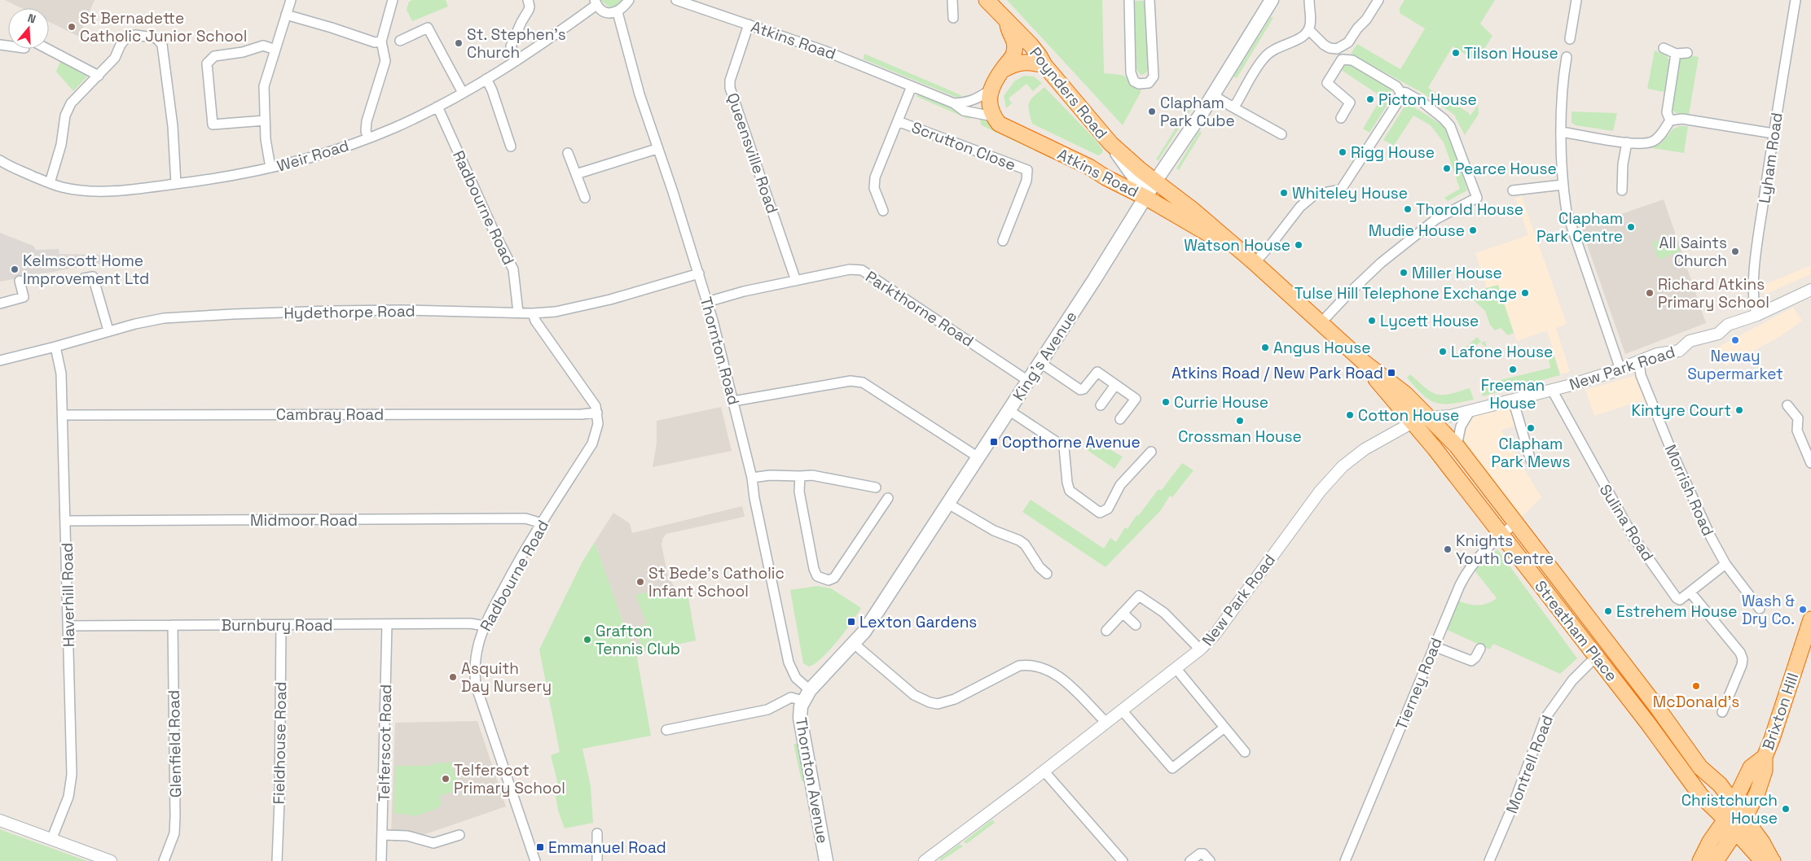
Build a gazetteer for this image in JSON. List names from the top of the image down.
{
  "streets": {
    "highway": [
      "Atkins Road",
      "Poynders Road",
      "Streatham Place",
      "Brixton Hill"
    ],
    "main road": ["King's Avenue", "Thornton Avenue"],
    "street": [
      "Scrutton Close",
      "Queensville Road",
      "Weir Road",
      "Lyham Road",
      "Radbourne Road",
      "Parkthorne Road",
      "Hydethorpe Road",
      "Thornton Road",
      "New Park Road",
      "Cambray Road",
      "Morrish Road",
      "Midmoor Road",
      "Sulina Road",
      "Haverhill Road",
      "Burnbury Road",
      "Tierney Road",
      "Fieldhouse Road",
      "Telferscot Road",
      "Glenfield Road",
      "Montrell Road"
    ]
  },
  "crossings": [
    ["Atkins Road", "Poynders Road"],
    ["Atkins Road", "Scrutton Close"],
    ["Atkins Road", "Queensville Road"],
    ["Atkins Road", "King's Avenue"],
    ["Atkins Road", "New Park Road"],
    ["Atkins Road", "Streatham Place"],
    ["Poynders Road", "King's Avenue"],
    ["Queensville Road", "Parkthorne Road"],
    ["Weir Road", "Radbourne Road"],
    ["Lyham Road", "New Park Road"],
    ["Radbourne Road", "Hydethorpe Road"],
    ["Radbourne Road", "Cambray Road"],
    ["Radbourne Road", "Midmoor Road"],
    ["Radbourne Road", "Burnbury Road"],
    ["Parkthorne Road", "Thornton Road"],
    ["Parkthorne Road", "King's Avenue"],
    ["Hydethorpe Road", "Thornton Road"],
    ["Hydethorpe Road", "Haverhill Road"],
    ["Thornton Road", "King's Avenue"],
    ["Thornton Road", "Thornton Avenue"],
    ["King's Avenue", "Thornton Avenue"],
    ["New Park Road", "Morrish Road"],
    ["New Park Road", "Sulina Road"],
    ["New Park Road", "Streatham Place"],
    ["Cambray Road", "Haverhill Road"],
    ["Midmoor Road", "Haverhill Road"],
    ["Haverhill Road", "Burnbury Road"],
    ["Burnbury Road", "Fieldhouse Road"],
    ["Burnbury Road", "Telferscot Road"],
    ["Burnbury Road", "Glenfield Road"],
    ["Streatham Place", "Tierney Road"],
    ["Streatham Place", "Brixton Hill"],
    ["Streatham Place", "Montrell Road"]
  ],
  "places": {
    "other": [
      "St Bernadette Catholic Junior School",
      "St. Stephen's Church",
      "Tilson House",
      "Picton House",
      "Clapham Park Cube",
      "Rigg House",
      "Pearce House",
      "Whiteley House",
      "Thorold House",
      "Clapham Park Centre",
      "Mudie House",
      "Watson House",
      "All Saints Church",
      "Kelmscott Home Improvement Ltd",
      "Miller House",
      "Tulse Hill Telephone Exchange",
      "Richard Atkins Primary School",
      "Lycett House",
      "Neway Supermarket",
      "Angus House",
      "Lafone House",
      "Freeman House",
      "Currie House",
      "Kintyre Court",
      "Cotton House",
      "Crossman House",
      "Clapham Park Mews",
      "Knights Youth Centre",
      "St Bede's Catholic Infant School",
      "Wash & Dry Co.",
      "Estrehem House",
      "Grafton Tennis Club",
      "Asquith Day Nursery",
      "McDonald's",
      "Telferscot Primary School",
      "Christchurch House"
    ],
    "transit": [
      "Atkins Road / New Park Road",
      "Copthorne Avenue",
      "Lexton Gardens",
      "Emmanuel Road"
    ]
  },
  "north": "top"
}
